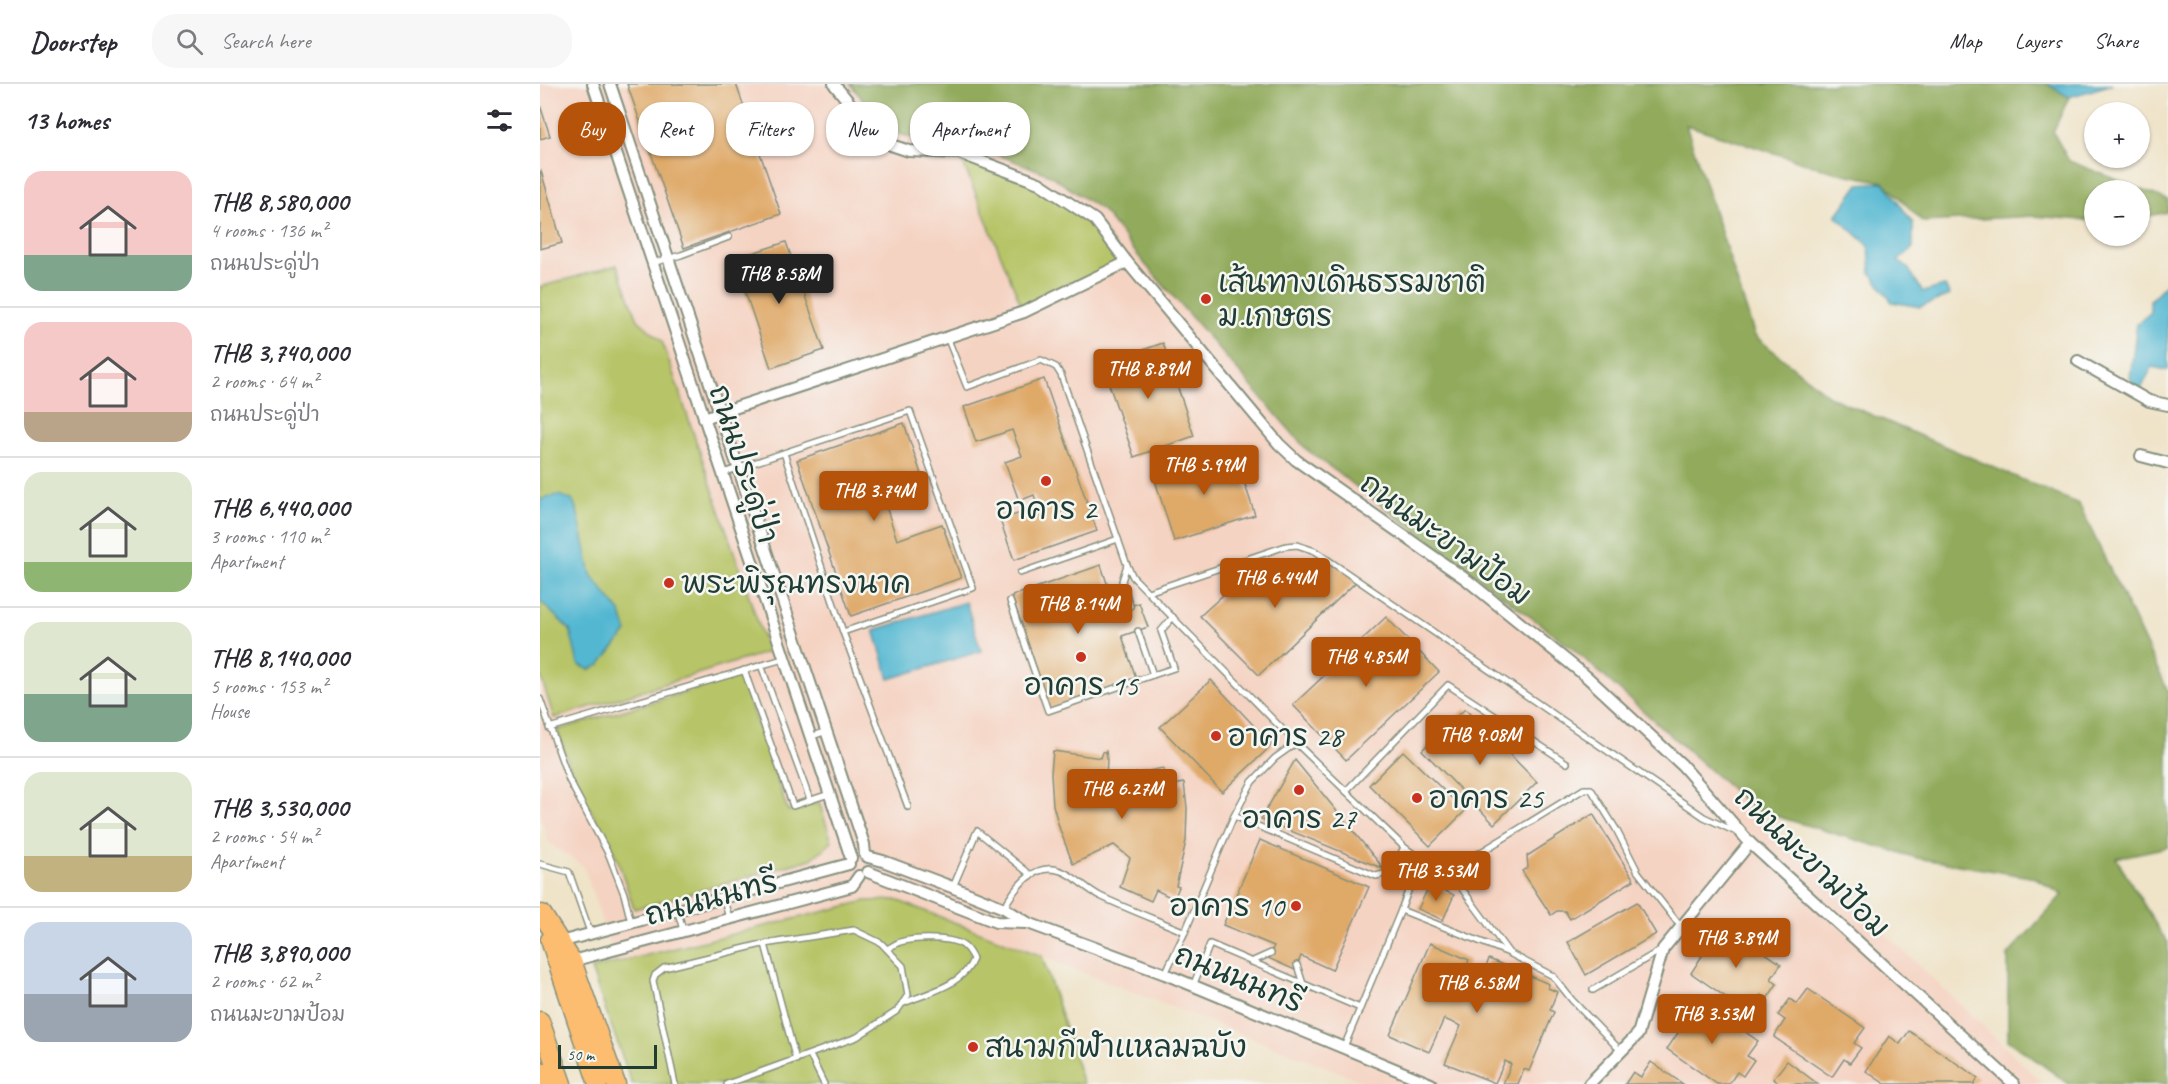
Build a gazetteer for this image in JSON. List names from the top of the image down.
{
  "streets": {
    "street": ["ถนนประดู่ป่า", "ถนนมะขามป้อม", "ถนนนนทรี"]
  },
  "crossings": [
    ["ถนนประดู่ป่า", "ถนนนนทรี"]
  ],
  "places": [
    "เส้นทางเดินธรรมชาติ ม.เกษตร",
    "อาคาร 2",
    "พระพิรุณทรงนาค",
    "อาคาร 15",
    "อาคาร 28",
    "อาคาร 27",
    "อาคาร 25",
    "อาคาร 10",
    "สนามกีฬาแหลมฉบัง"
  ],
  "scale_bar": "50 m",
  "page": {
    "header": "Doorstep",
    "search": "Search here",
    "nav": ["Map", "Layers", "Share"],
    "heading": "13 homes",
    "map_buttons": ["+", "−"],
    "chip": [
      "Buy",
      "Rent",
      "Filters",
      "New",
      "Apartment"
    ],
    "list": [
      {
        "name": "THB 8,580,000",
        "note": "4 rooms · 136 m² · ถนนประดู่ป่า"
      },
      {
        "name": "THB 3,740,000",
        "note": "2 rooms · 64 m² · ถนนประดู่ป่า"
      },
      {
        "name": "THB 6,440,000",
        "note": "3 rooms · 110 m² · Apartment"
      },
      {
        "name": "THB 8,140,000",
        "note": "5 rooms · 153 m² · House"
      },
      {
        "name": "THB 3,530,000",
        "note": "2 rooms · 54 m² · Apartment"
      },
      {
        "name": "THB 3,890,000",
        "note": "2 rooms · 62 m² · ถนนมะขามป้อม"
      }
    ],
    "price": [
      "THB 8.58M",
      "THB 8.89M",
      "THB 5.99M",
      "THB 3.74M",
      "THB 6.44M",
      "THB 8.14M",
      "THB 4.85M",
      "THB 9.08M",
      "THB 6.27M",
      "THB 3.53M",
      "THB 3.89M",
      "THB 6.58M",
      "THB 3.53M"
    ],
    "scale": "50 m"
  }
}
